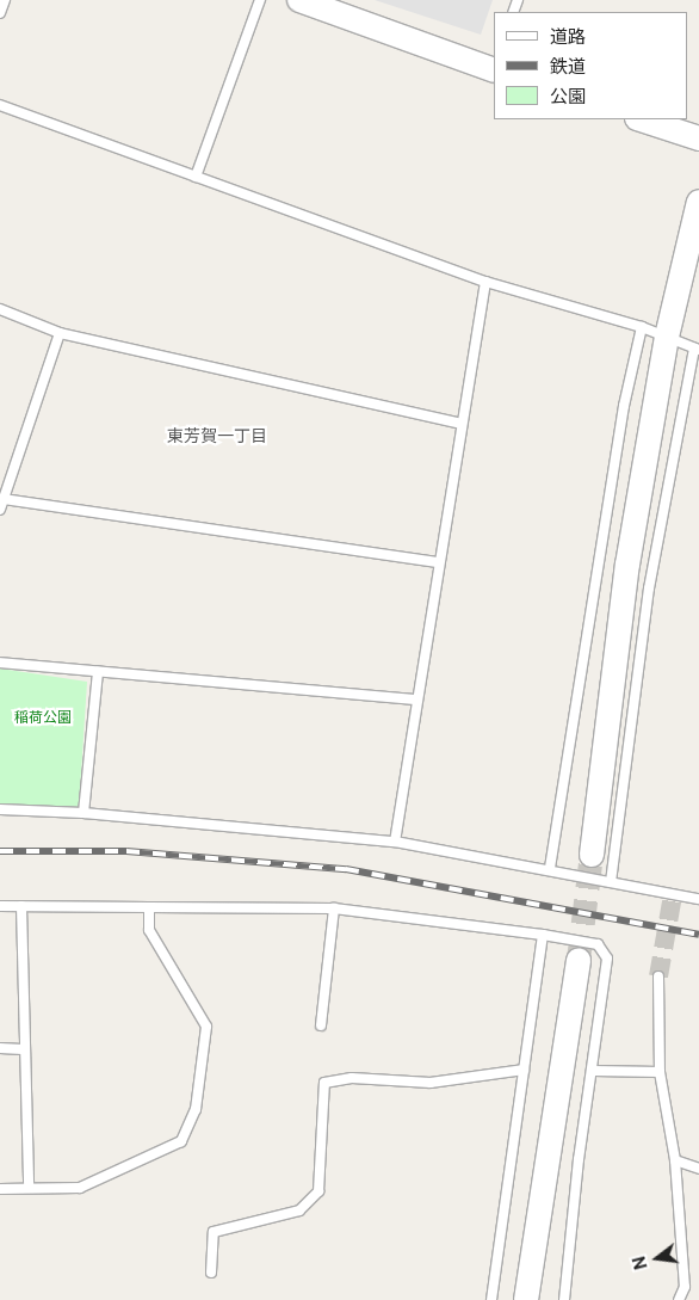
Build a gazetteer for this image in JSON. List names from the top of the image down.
{
  "districts": ["東芳賀一丁目"],
  "parks": ["稲荷公園"],
  "legend": ["道路", "鉄道", "公園"],
  "north": "left"
}
